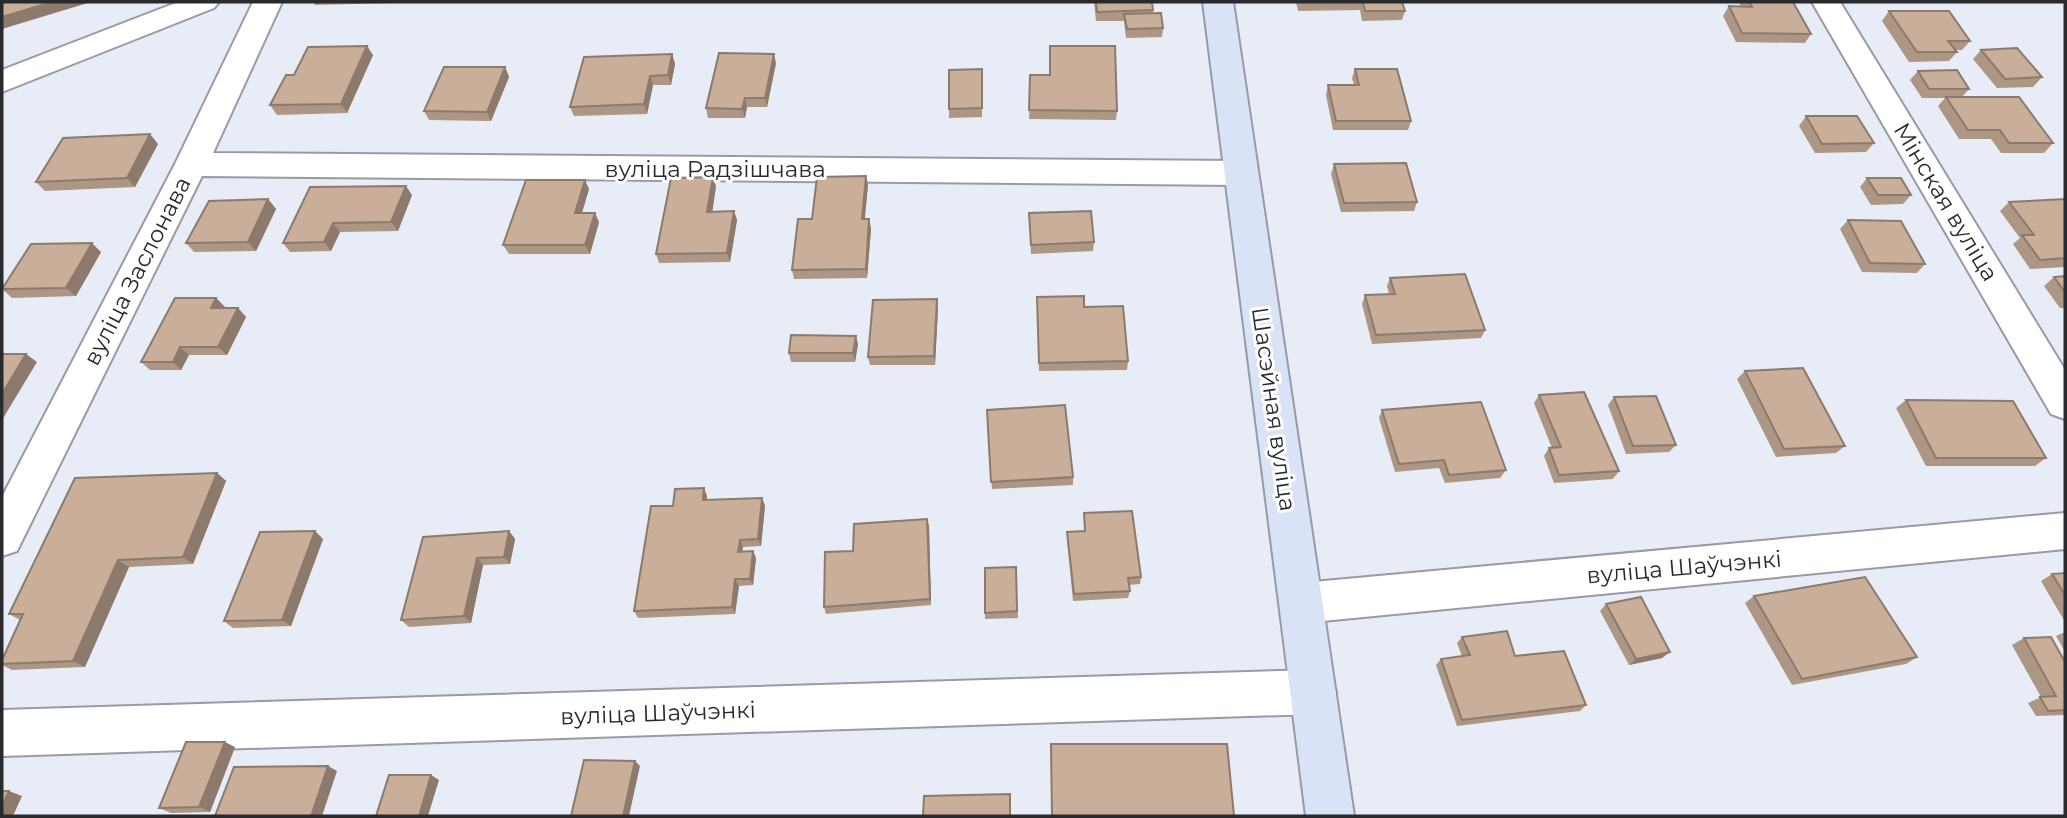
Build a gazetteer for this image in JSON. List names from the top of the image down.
{
  "streets": {
    "main road": ["Шасэйная вуліца"],
    "street": [
      "вуліца Радзішчава",
      "Мінская вуліца",
      "вуліца Заслонава",
      "вуліца Шаўчэнкі"
    ]
  },
  "crossings": [
    ["вуліца Радзішчава", "вуліца Заслонава"],
    ["вуліца Радзішчава", "Шасэйная вуліца"],
    ["Шасэйная вуліца", "вуліца Шаўчэнкі"]
  ]
}
